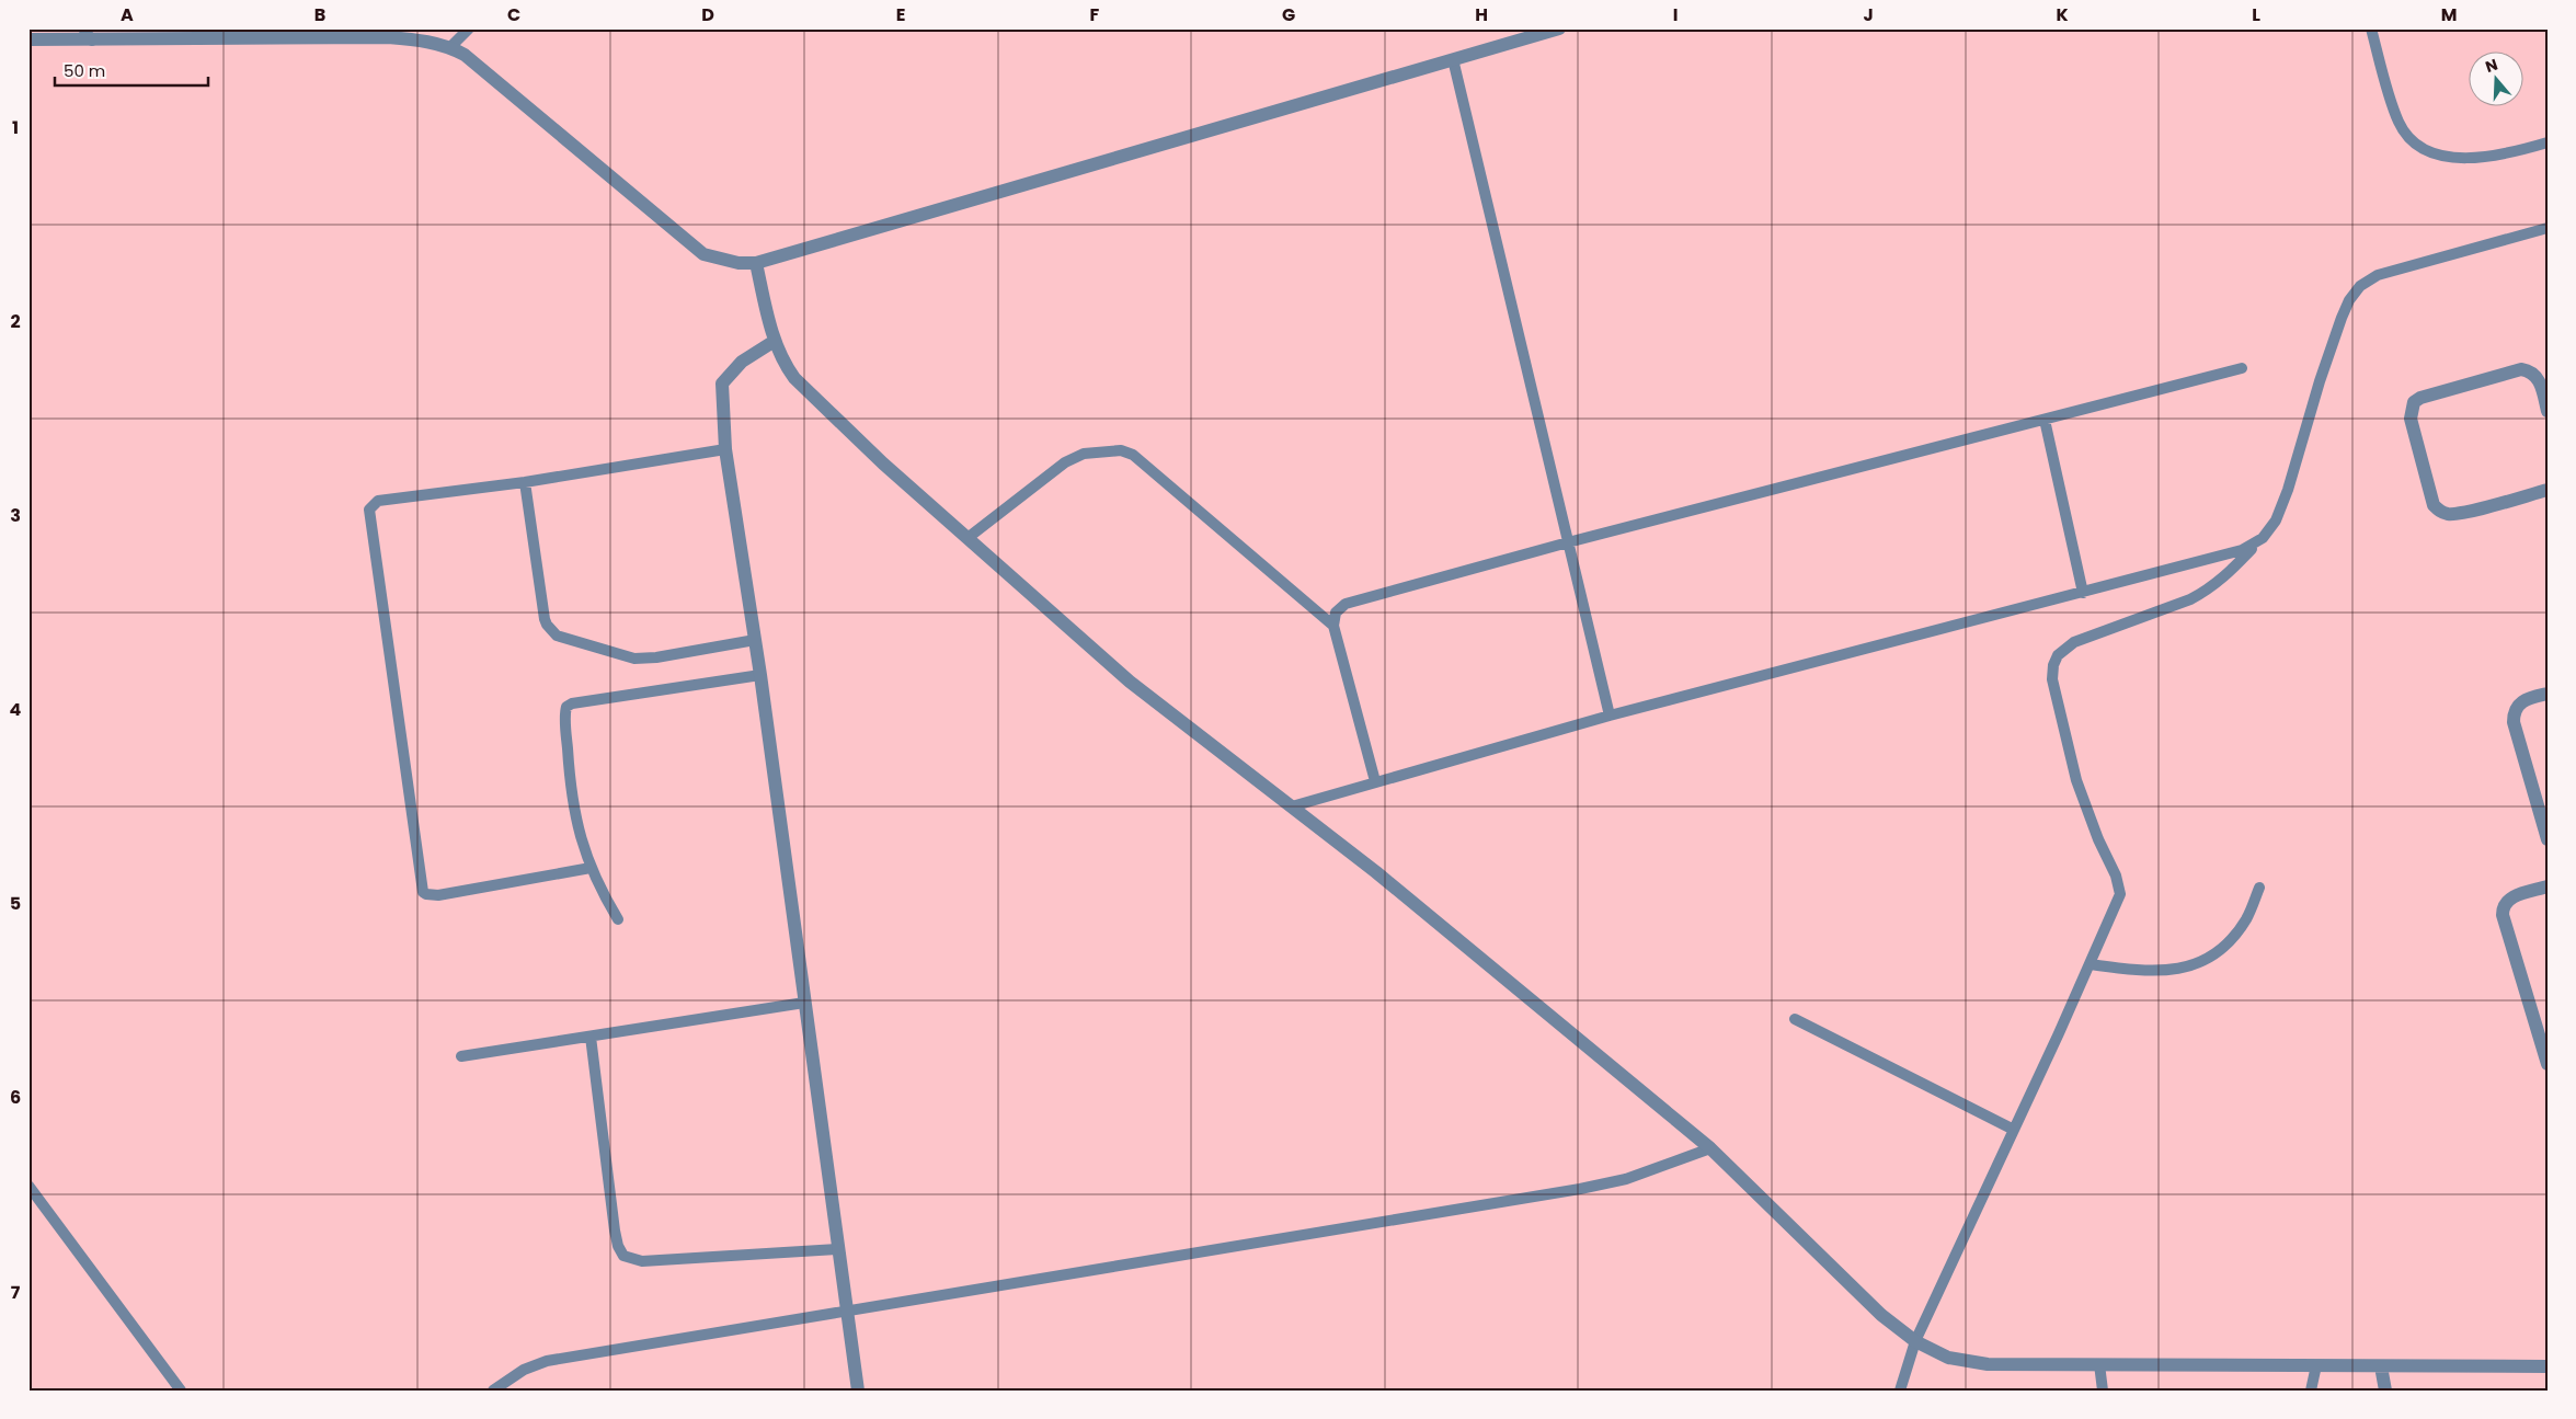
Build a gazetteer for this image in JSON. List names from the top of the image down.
{
  "scale_bar": "50 m",
  "north": "top",
  "grid": {
    "columns": [
      "A",
      "B",
      "C",
      "D",
      "E",
      "F",
      "G",
      "H",
      "I",
      "J",
      "K",
      "L",
      "M"
    ],
    "rows": [
      "1",
      "2",
      "3",
      "4",
      "5",
      "6",
      "7"
    ]
  }
}
